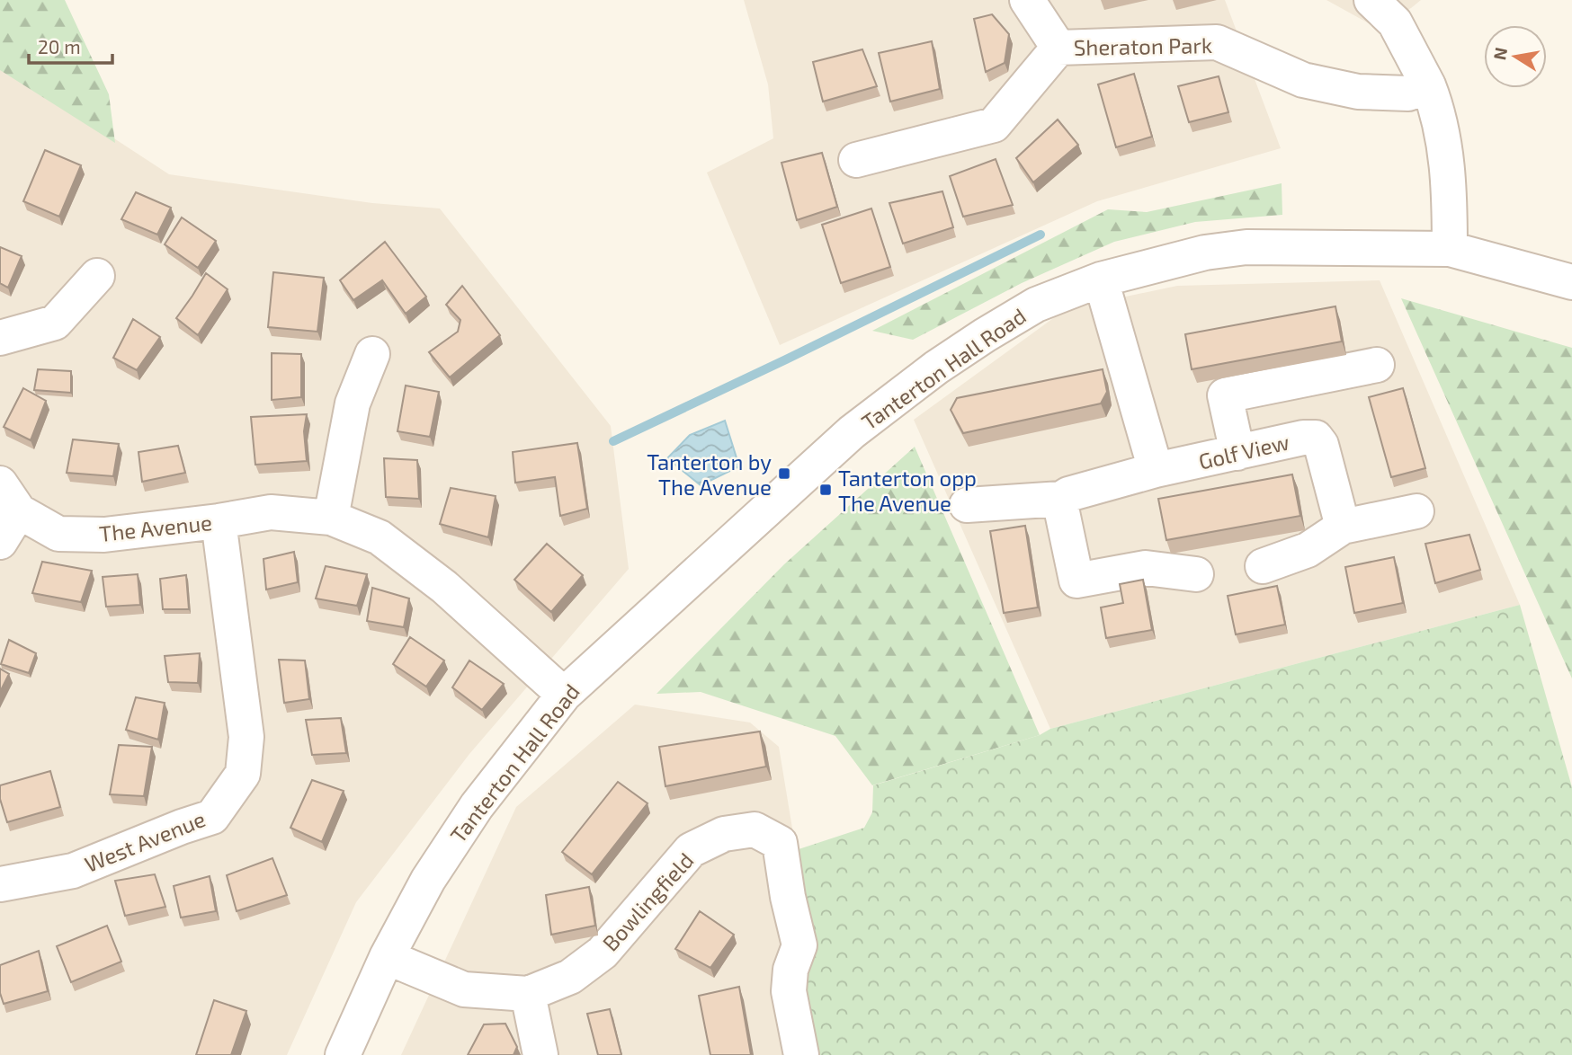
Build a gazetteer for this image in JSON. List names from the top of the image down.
{
  "streets": {
    "street": [
      "Sheraton Park",
      "Tanterton Hall Road",
      "Golf View",
      "The Avenue",
      "West Avenue",
      "Bowlingfield"
    ]
  },
  "crossings": [
    ["Tanterton Hall Road", "The Avenue"],
    ["Tanterton Hall Road", "Bowlingfield"],
    ["The Avenue", "West Avenue"]
  ],
  "places": {
    "transit": ["Tanterton by The Avenue", "Tanterton opp The Avenue"]
  },
  "scale_bar": "20 m",
  "north": "left"
}
